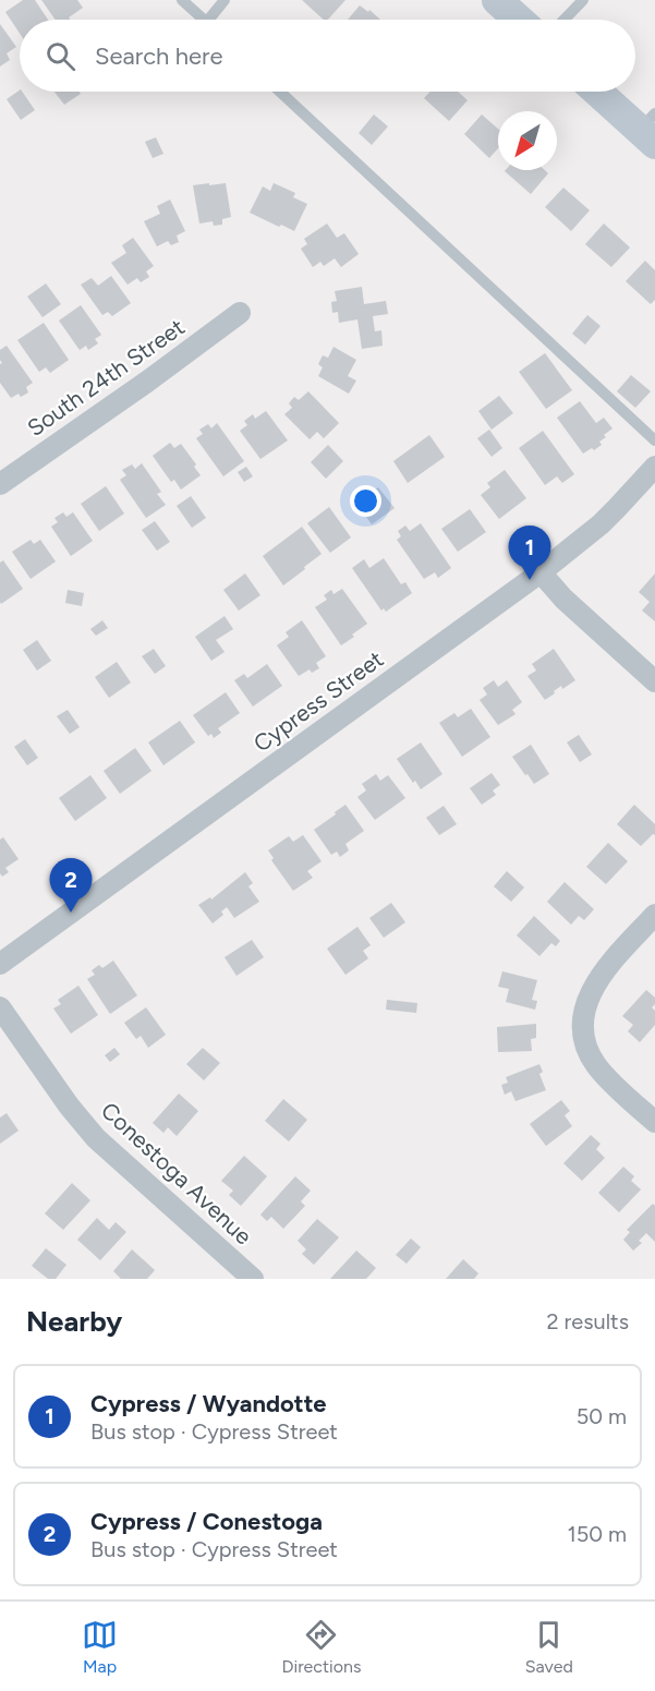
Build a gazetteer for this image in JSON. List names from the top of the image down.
{
  "streets": {
    "street": ["South 24th Street", "Cypress Street", "Conestoga Avenue"]
  },
  "north": "bottom left",
  "page": {
    "search": "Search here",
    "pins": ["1", "2"],
    "heading": ["Nearby", "2 results"],
    "list": [
      {
        "mark": "1",
        "name": "Cypress / Wyandotte",
        "note": "Bus stop · Cypress Street",
        "value": "50 m"
      },
      {
        "mark": "2",
        "name": "Cypress / Conestoga",
        "note": "Bus stop · Cypress Street",
        "value": "150 m"
      }
    ],
    "nav": ["Map", "Directions", "Saved"]
  }
}
